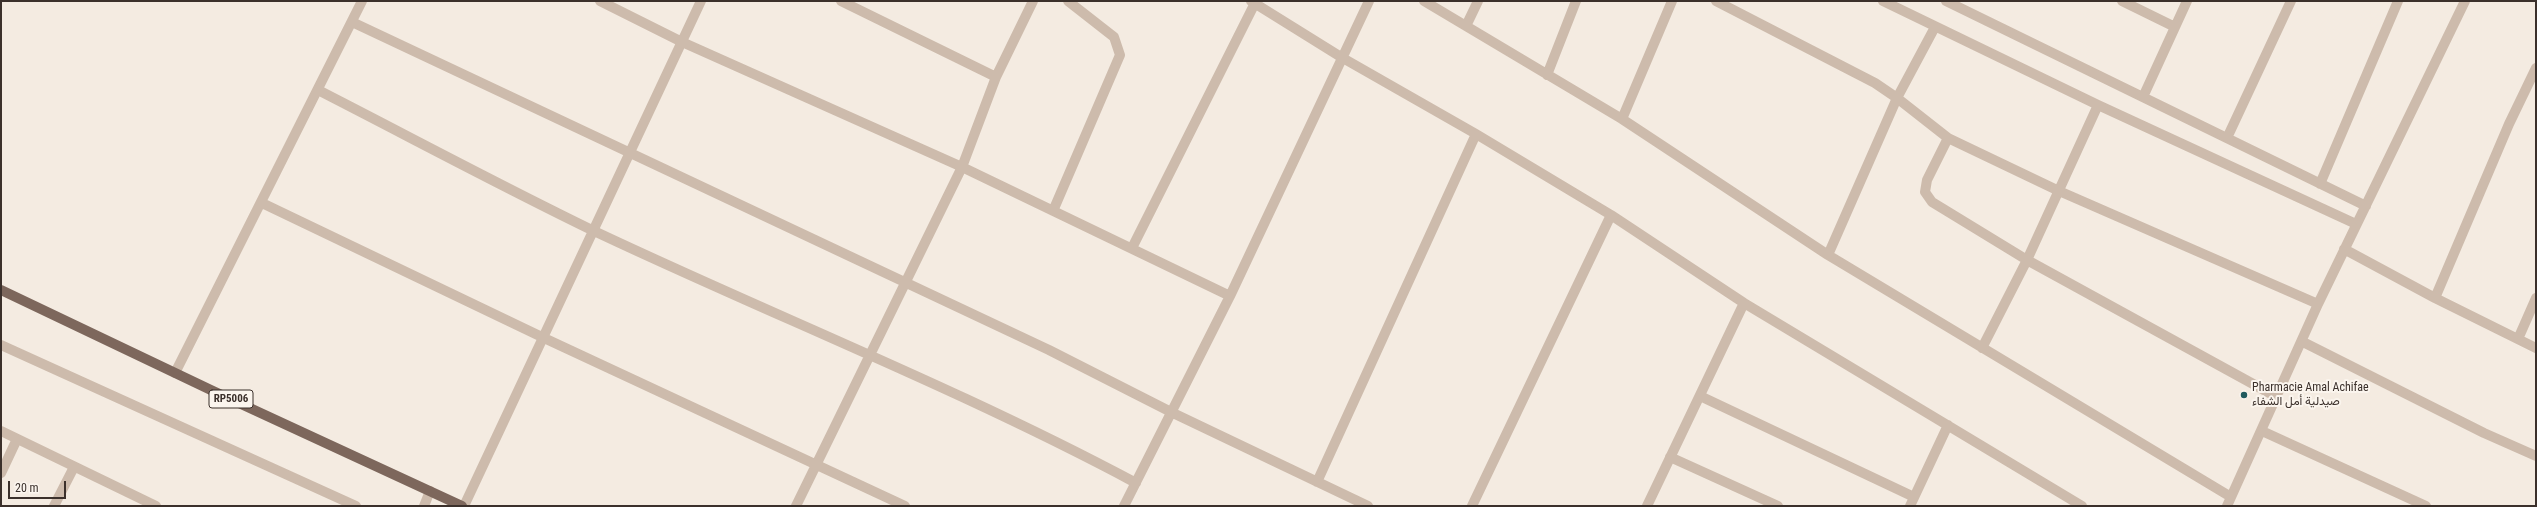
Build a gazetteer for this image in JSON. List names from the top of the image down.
{
  "streets": {
    "main road": ["RP5006"]
  },
  "places": ["Pharmacie Amal Achifae صيدلية أمل الشفاء"],
  "scale_bar": "20 m"
}
